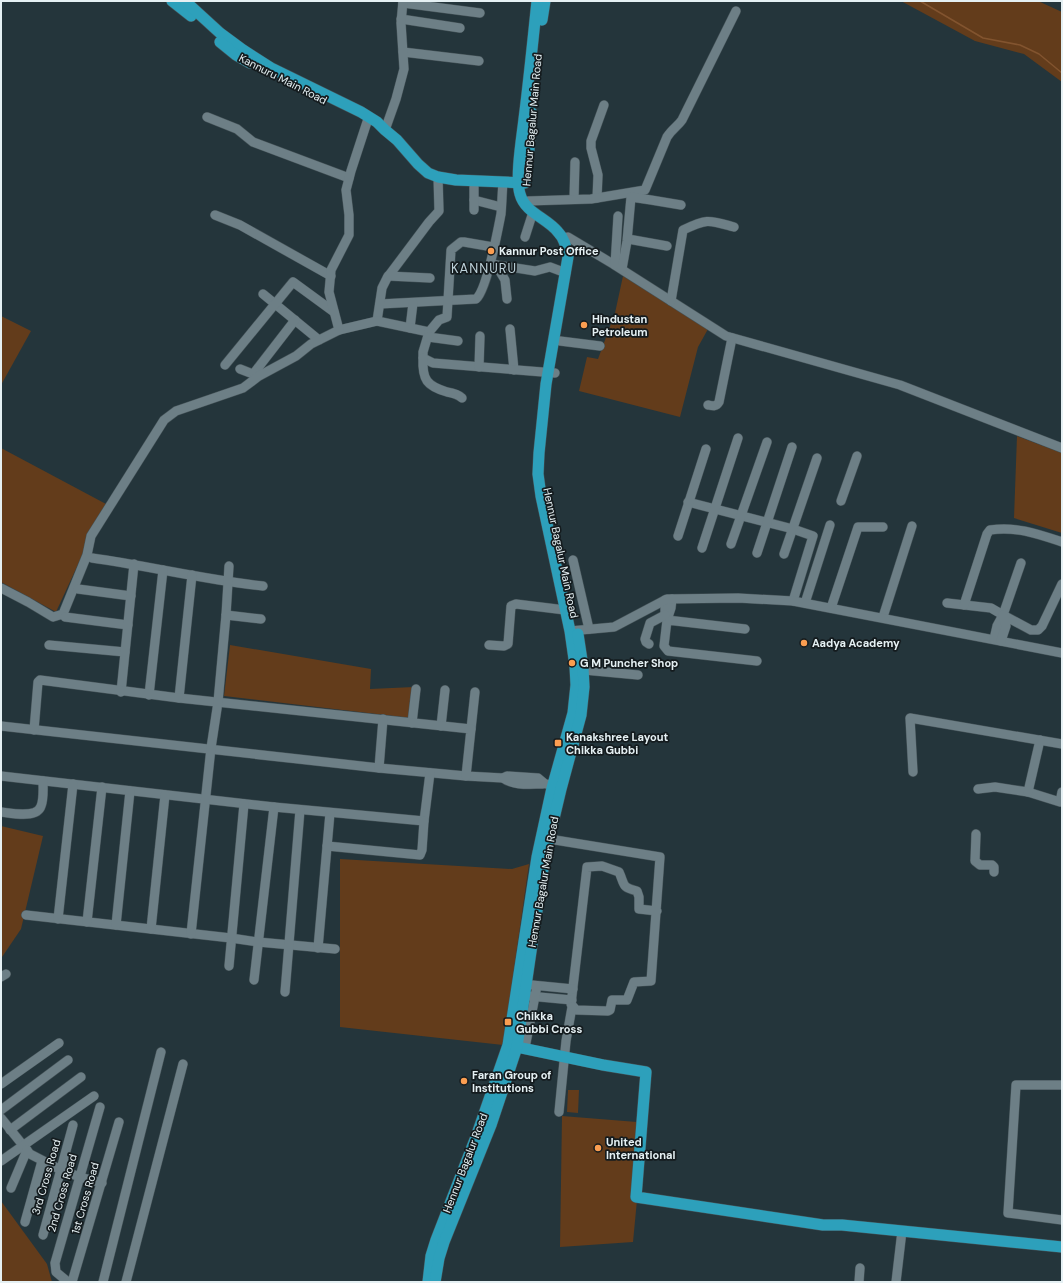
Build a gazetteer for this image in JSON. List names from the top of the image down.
{
  "streets": {
    "main road": ["Kannuru Main Road", "Hennur Bagalur Main Road", "Hennur Bagalur Road"],
    "street": ["3rd Cross Road", "2nd Cross Road", "1st Cross Road"]
  },
  "crossings": [
    ["Hennur Bagalur Main Road", "Hennur Bagalur Road"]
  ],
  "districts": ["KANNURU"],
  "places": {
    "other": [
      "Kannur Post Office",
      "Hindustan Petroleum",
      "Aadya Academy",
      "G M Puncher Shop",
      "Faran Group of Institutions",
      "United International"
    ],
    "transit": ["Kanakshree Layout Chikka Gubbi", "Chikka Gubbi Cross"]
  }
}
